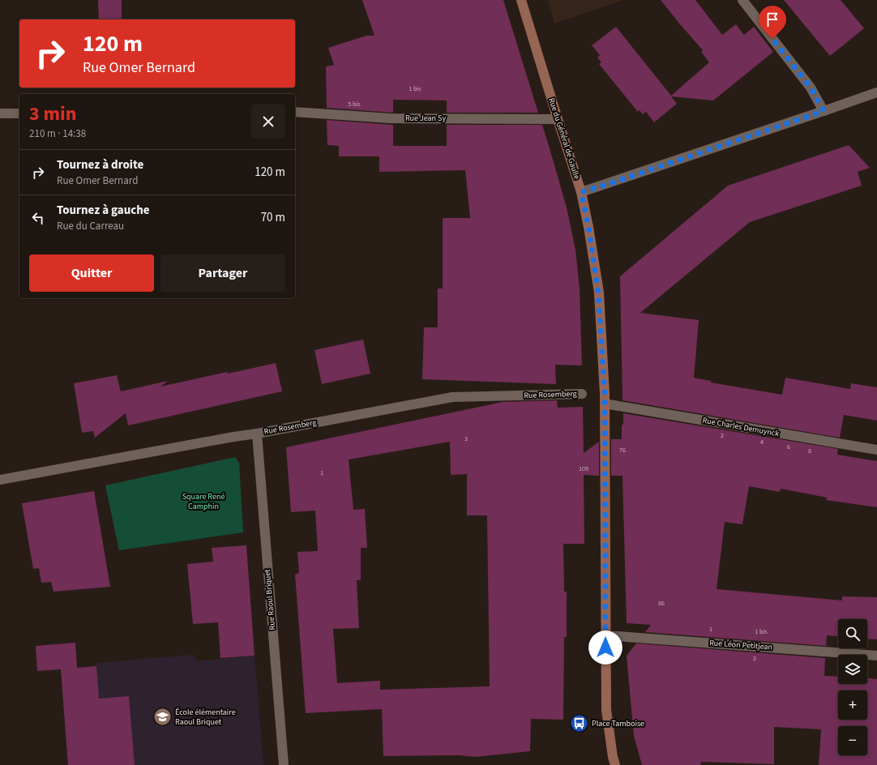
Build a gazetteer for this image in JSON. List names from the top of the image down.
{
  "streets": {
    "street": [
      "Rue Jean Sy",
      "Rue du Général de Gaulle",
      "Rue Rosemberg",
      "Rue Charles Demuynck",
      "Rue Raoul Briquet",
      "Rue Léon Petitjean"
    ]
  },
  "crossings": [
    ["Rue Jean Sy", "Rue du Général de Gaulle"],
    ["Rue du Général de Gaulle", "Rue Charles Demuynck"],
    ["Rue du Général de Gaulle", "Rue Léon Petitjean"],
    ["Rue Rosemberg", "Rue Raoul Briquet"]
  ],
  "parks": ["Square René Camphin"],
  "places": {
    "school or university": ["École élémentaire Raoul Briquet"],
    "bus stop": ["Place Tamboise"]
  },
  "house_numbers": [
    "1 bis",
    "5 bis",
    "2",
    "3",
    "4",
    "6",
    "76",
    "8",
    "109",
    "1",
    "86",
    "1",
    "1 bis",
    "2"
  ],
  "page": {
    "turn": ["120 m", "Rue Omer Bernard"],
    "heading": ["3 min", "210 m · 14:38"],
    "list": [
      {
        "name": "Tournez à droite",
        "note": "Rue Omer Bernard",
        "value": "120 m"
      },
      {
        "name": "Tournez à gauche",
        "note": "Rue du Carreau",
        "value": "70 m"
      }
    ],
    "buttons": ["Quitter", "Partager"],
    "map_buttons": ["+", "−"]
  }
}
